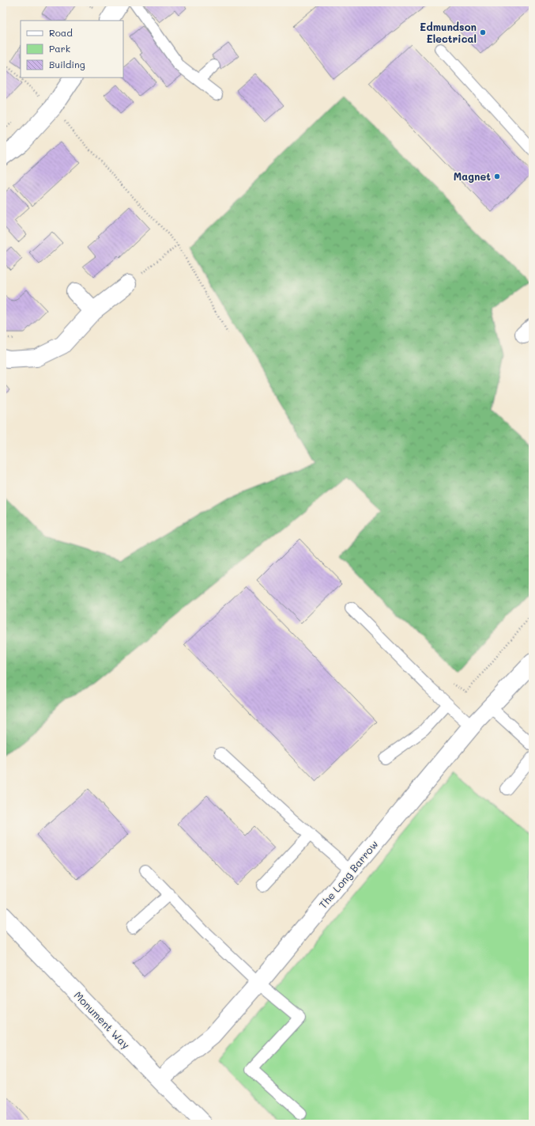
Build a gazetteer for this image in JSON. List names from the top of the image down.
{
  "streets": {
    "street": ["The Long Barrow", "Monument Way"]
  },
  "crossings": [
    ["The Long Barrow", "Monument Way"]
  ],
  "places": ["Edmundson Electrical", "Magnet"],
  "legend": ["Road", "Park", "Building"]
}
